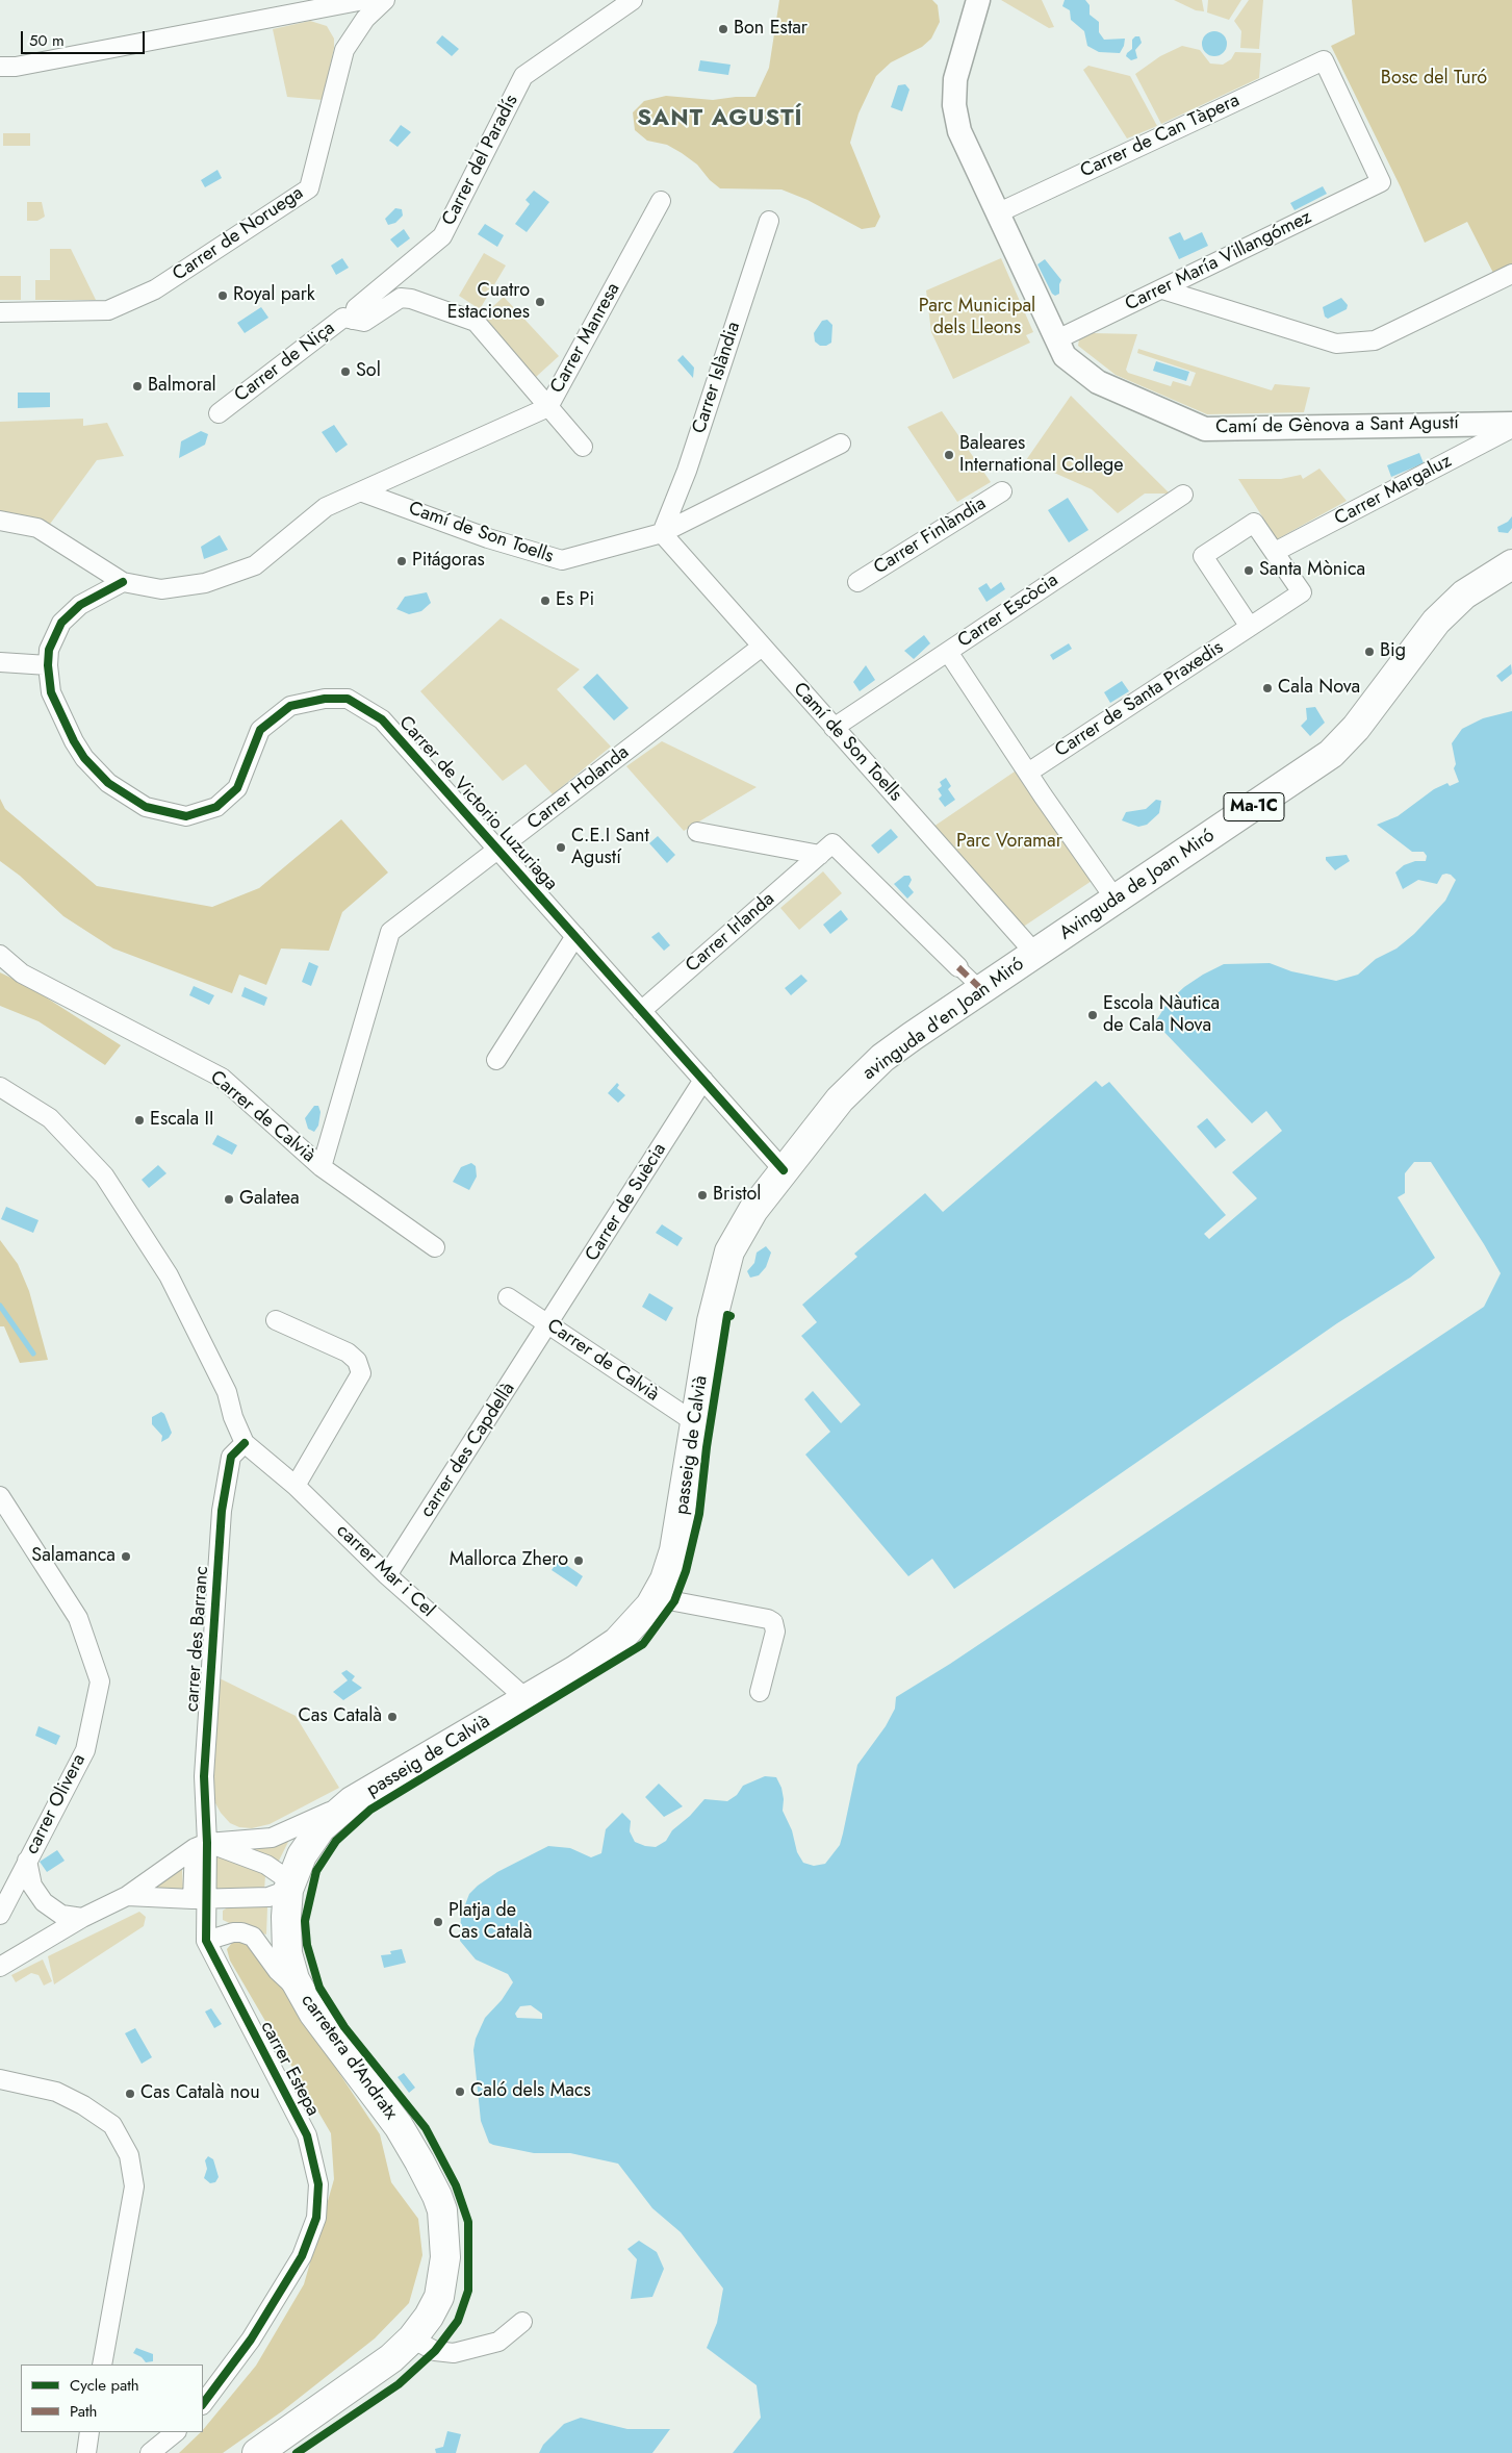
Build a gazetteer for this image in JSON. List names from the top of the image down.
{
  "streets": {
    "main road": [
      "Ma-1C",
      "Avinguda de Joan Miró",
      "avinguda d'en Joan Miró",
      "carretera d'Andratx"
    ],
    "street": [
      "Carrer de Can Tàpera",
      "Carrer del Paradís",
      "Carrer de Noruega",
      "Carrer María Villangómez",
      "Carrer Manresa",
      "Carrer de Niça",
      "Carrer Islàndia",
      "Camí de Gènova a Sant Agustí",
      "Carrer Margaluz",
      "Camí de Son Toells",
      "Carrer Finlàndia",
      "Carrer Escòcia",
      "Carrer de Santa Praxedis",
      "Carrer Holanda",
      "Carrer de Victorio Luzuriaga",
      "Carrer Irlanda",
      "Carrer de Calvià",
      "Carrer de Suècia",
      "carrer des Capdellà",
      "carrer Mar i Cel",
      "carrer des Barranc",
      "carrer Olivera",
      "carrer Estepa"
    ],
    "cycle path": ["passeig de Calvià"]
  },
  "crossings": [
    ["Carrer de Can Tàpera", "Carrer María Villangómez"],
    ["Carrer de Can Tàpera", "Camí de Gènova a Sant Agustí"],
    ["Carrer del Paradís", "Carrer de Niça"],
    ["Carrer María Villangómez", "Camí de Gènova a Sant Agustí"],
    ["Carrer Manresa", "Camí de Son Toells"],
    ["Carrer Islàndia", "Camí de Son Toells"],
    ["Carrer Margaluz", "Carrer de Santa Praxedis"],
    ["Camí de Son Toells", "Carrer Escòcia"],
    ["Camí de Son Toells", "Carrer Holanda"],
    ["Camí de Son Toells", "Avinguda de Joan Miró"],
    ["Camí de Son Toells", "avinguda d'en Joan Miró"],
    ["Carrer Holanda", "Carrer de Victorio Luzuriaga"],
    ["Carrer Holanda", "Carrer de Calvià"],
    ["Carrer de Victorio Luzuriaga", "Carrer Irlanda"],
    ["Carrer de Victorio Luzuriaga", "avinguda d'en Joan Miró"],
    ["Carrer de Victorio Luzuriaga", "Carrer de Suècia"],
    ["Avinguda de Joan Miró", "avinguda d'en Joan Miró"],
    ["avinguda d'en Joan Miró", "Carrer de Calvià"],
    ["avinguda d'en Joan Miró", "carretera d'Andratx"],
    ["Carrer de Calvià", "Carrer de Suècia"],
    ["Carrer de Calvià", "carrer des Capdellà"],
    ["Carrer de Calvià", "carretera d'Andratx"],
    ["Carrer de Suècia", "carrer des Capdellà"],
    ["carrer des Capdellà", "carrer Mar i Cel"],
    ["carrer Mar i Cel", "carrer des Barranc"],
    ["carrer Mar i Cel", "carretera d'Andratx"],
    ["carrer des Barranc", "carrer Estepa"]
  ],
  "districts": ["SANT AGUSTÍ"],
  "parks": ["Bosc del Turó", "Parc Municipal dels Lleons", "Parc Voramar"],
  "places": [
    "Bon Estar",
    "Royal park",
    "Cuatro Estaciones",
    "Sol",
    "Balmoral",
    "Baleares International College",
    "Pitágoras",
    "Santa Mònica",
    "Es Pi",
    "Big",
    "Cala Nova",
    "C.E.I Sant Agustí",
    "Escola Nàutica de Cala Nova",
    "Escala II",
    "Bristol",
    "Galatea",
    "Salamanca",
    "Mallorca Zhero",
    "Cas Català",
    "Platja de Cas Català",
    "Caló dels Macs",
    "Cas Català nou"
  ],
  "legend": ["Cycle path", "Path"],
  "scale_bar": "50 m"
}
